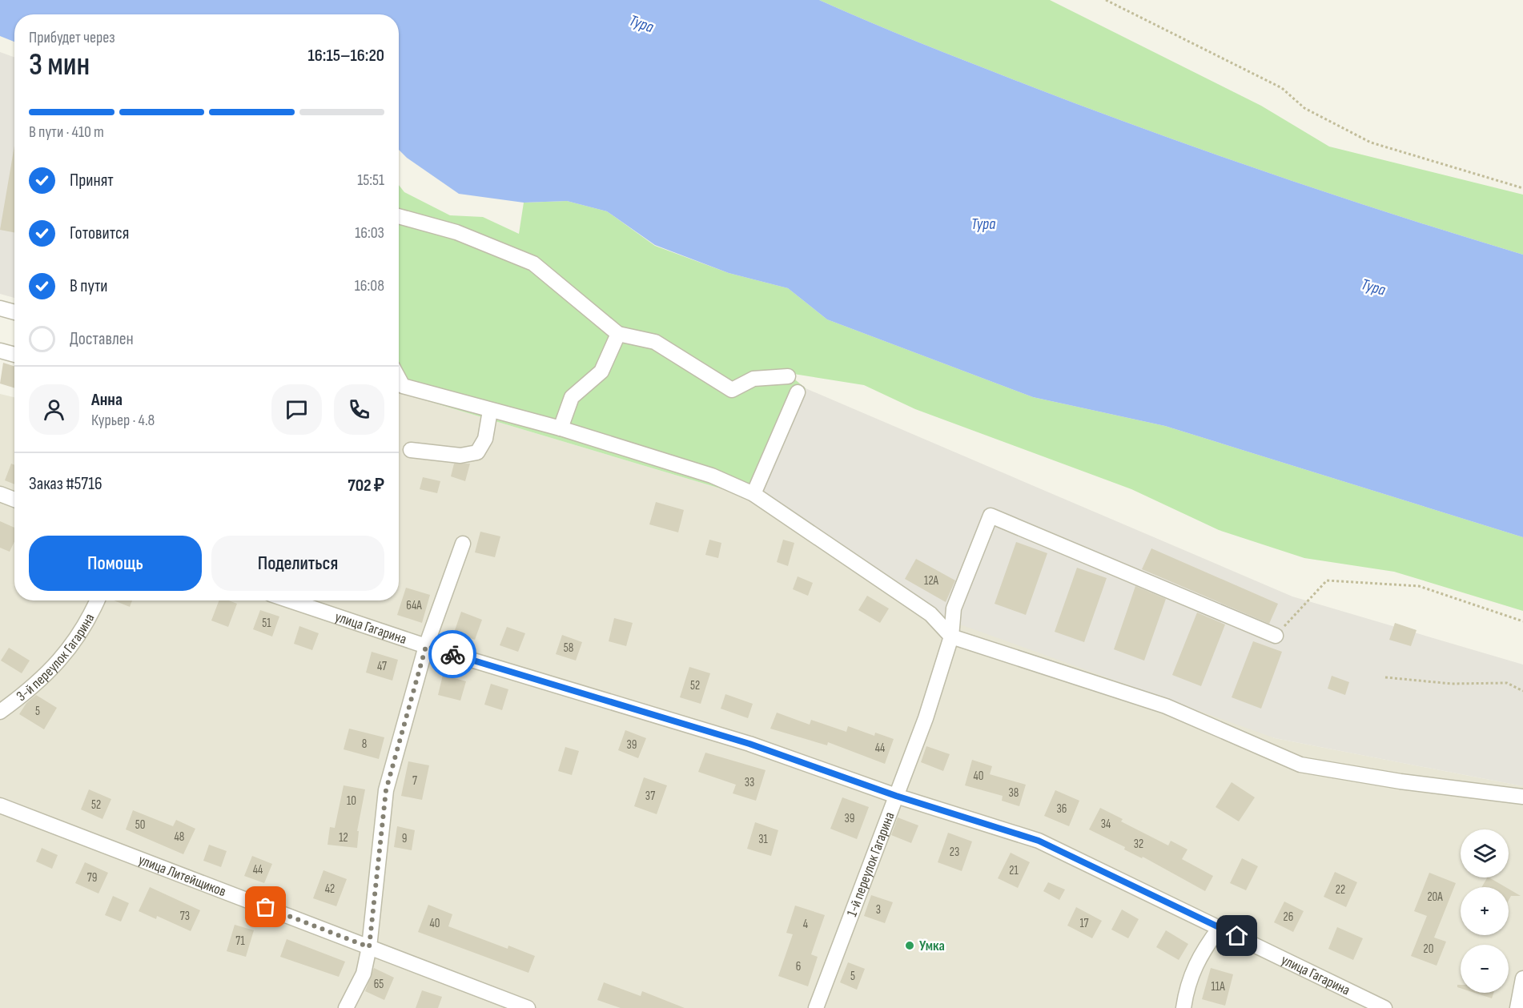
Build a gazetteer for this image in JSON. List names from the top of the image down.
{
  "streets": {
    "street": [
      "улица Гагарина",
      "3-й переулок Гагарина",
      "1-й переулок Гагарина",
      "улица Литейщиков"
    ]
  },
  "crossings": [
    ["улица Гагарина", "1-й переулок Гагарина"]
  ],
  "water": ["Тура"],
  "places": ["Умка"],
  "house_numbers": [
    "12А",
    "64А",
    "51",
    "58",
    "47",
    "52",
    "5",
    "8",
    "39",
    "44",
    "40",
    "7",
    "33",
    "38",
    "37",
    "10",
    "52",
    "36",
    "39",
    "34",
    "50",
    "48",
    "12",
    "9",
    "31",
    "32",
    "23",
    "44",
    "21",
    "79",
    "42",
    "22",
    "20А",
    "3",
    "73",
    "26",
    "40",
    "17",
    "4",
    "71",
    "20",
    "6",
    "5",
    "65",
    "11А"
  ],
  "page": {
    "heading": ["3 мин", "Прибудет через", "16:15–16:20"],
    "panel": [
      "Анна",
      "Курьер · 4.8",
      "Заказ #5716",
      "702 ₽"
    ],
    "bar": "В пути · 410 m",
    "list": [
      ["Принят", "15:51"],
      ["Готовится", "16:03"],
      ["В пути", "16:08"],
      "Доставлен"
    ],
    "buttons": ["Помощь", "Поделиться"],
    "map_buttons": ["+", "−"]
  }
}
